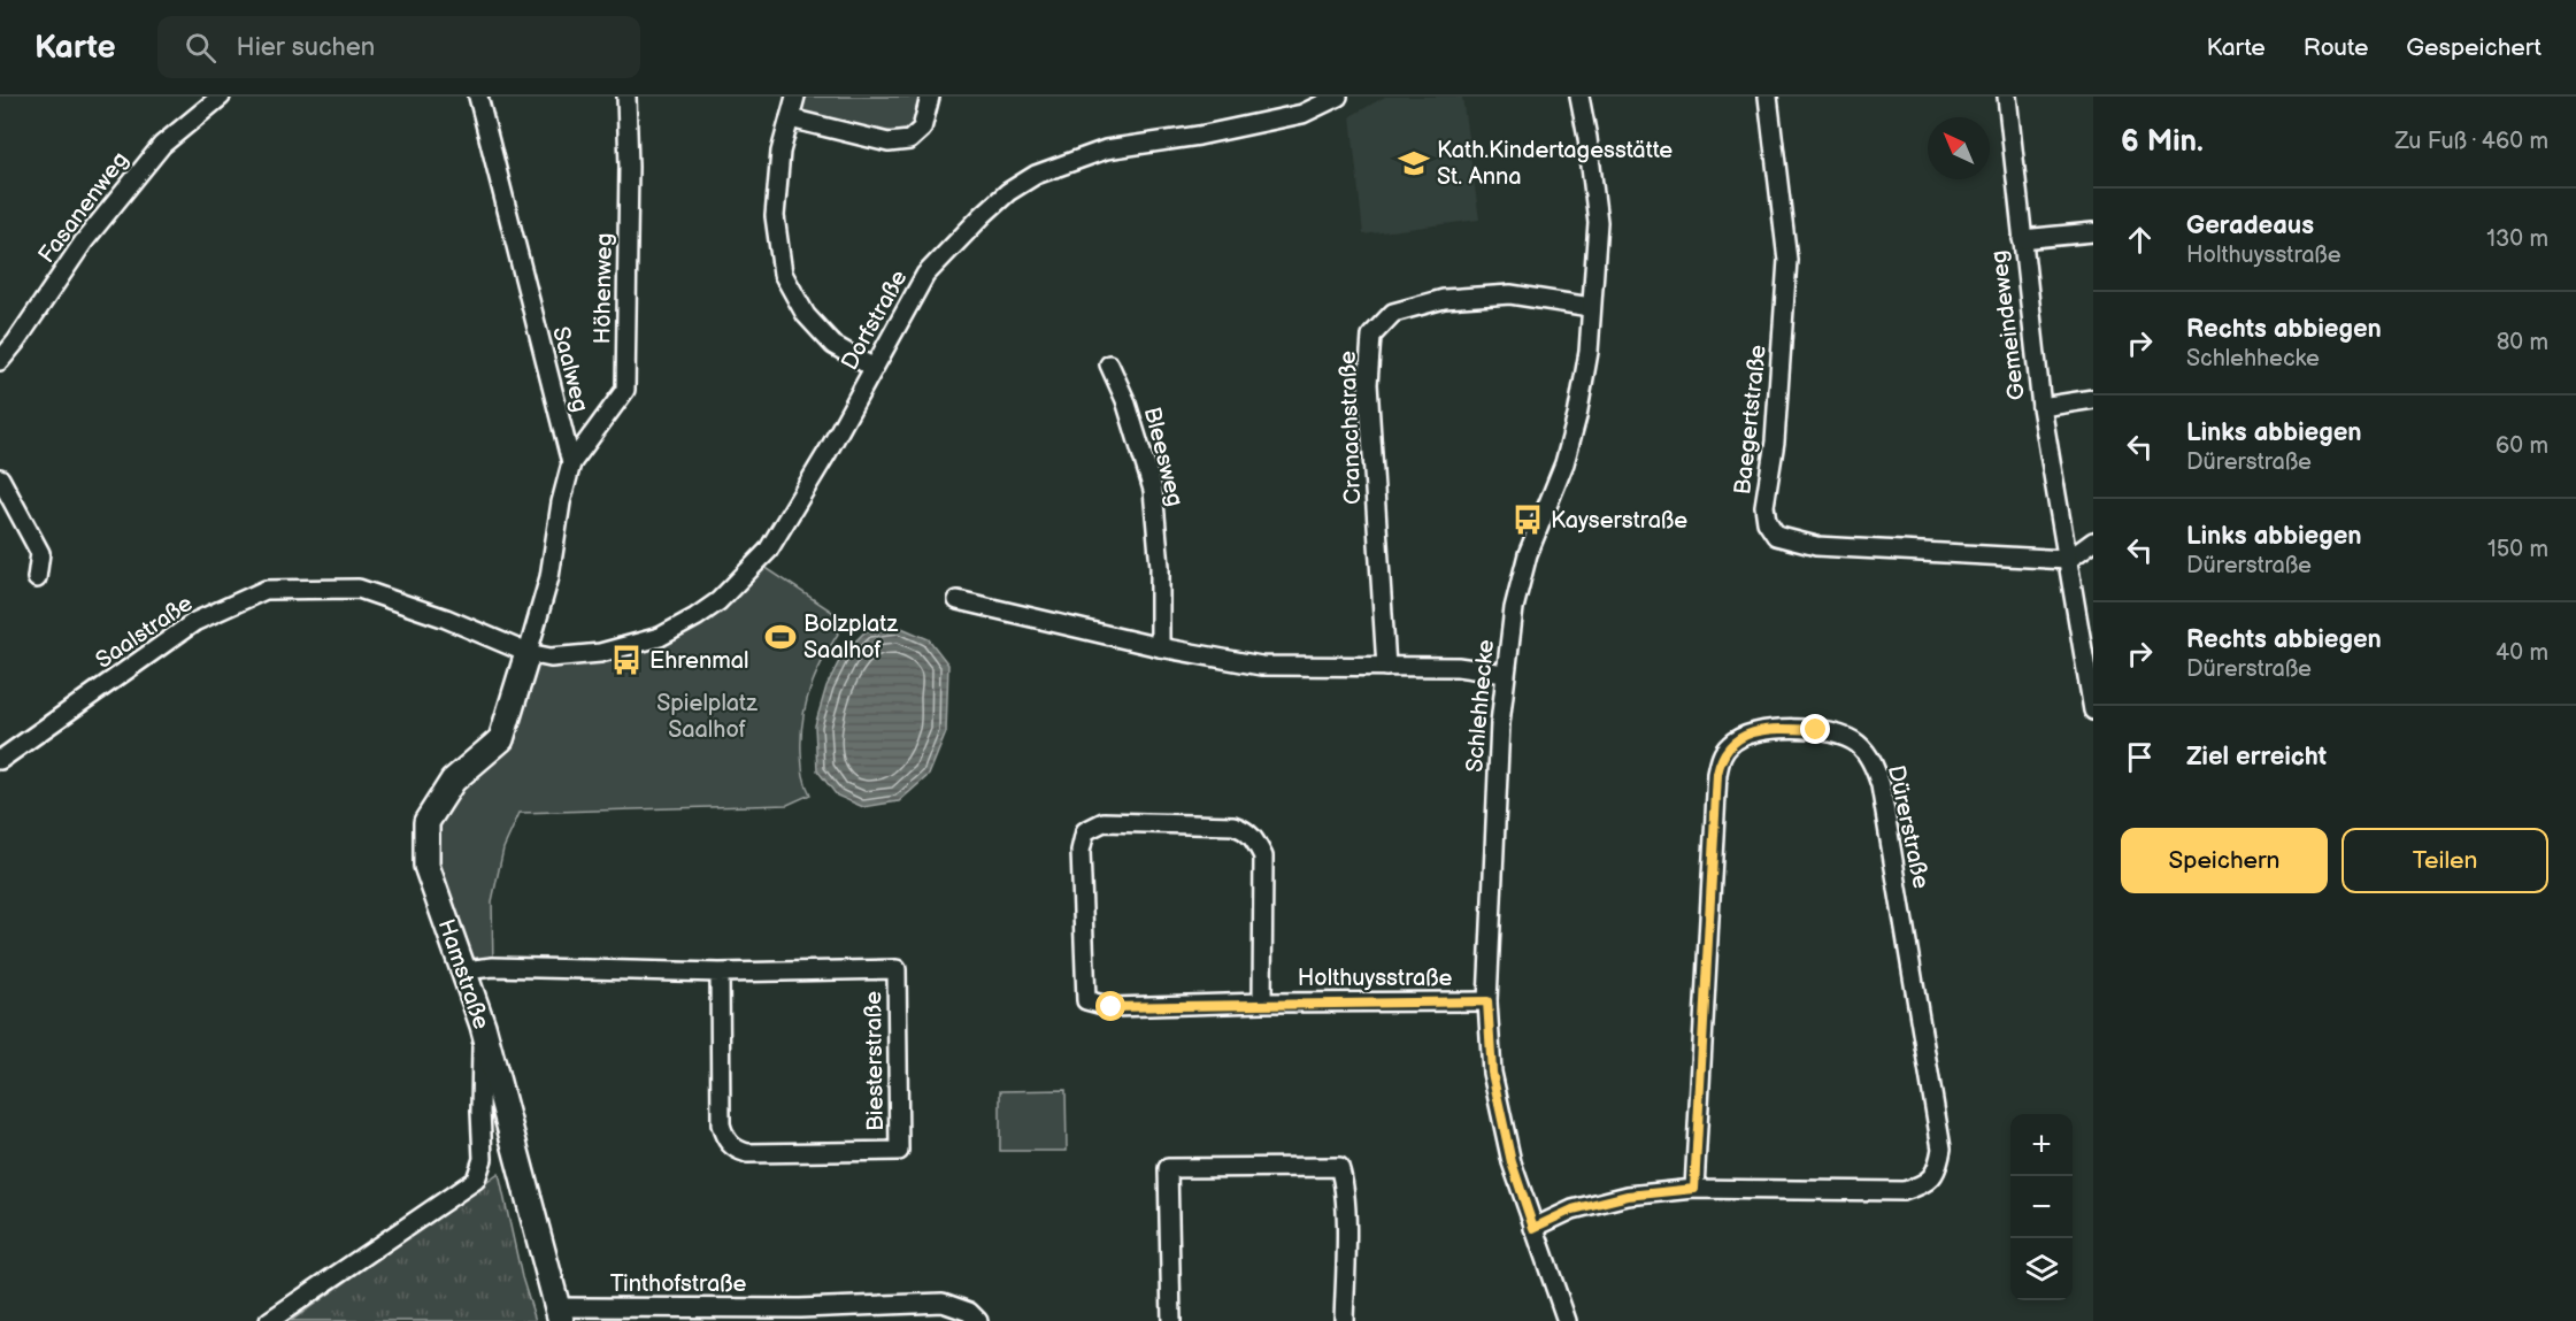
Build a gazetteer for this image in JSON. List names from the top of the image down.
{
  "streets": {
    "street": [
      "Fasanenweg",
      "Höhenweg",
      "Dorfstraße",
      "Gemeindeweg",
      "Saalweg",
      "Baegertstraße",
      "Cranachstraße",
      "Bleesweg",
      "Saalstraße",
      "Schlehhecke",
      "Dürerstraße",
      "Hamstraße",
      "Holthuysstraße",
      "Biesterstraße",
      "Tinthofstraße"
    ]
  },
  "crossings": [
    ["Höhenweg", "Saalweg"],
    ["Dorfstraße", "Saalweg"],
    ["Dorfstraße", "Saalstraße"],
    ["Dorfstraße", "Hamstraße"],
    ["Gemeindeweg", "Baegertstraße"],
    ["Saalweg", "Saalstraße"],
    ["Saalweg", "Hamstraße"],
    ["Cranachstraße", "Schlehhecke"],
    ["Saalstraße", "Hamstraße"],
    ["Schlehhecke", "Dürerstraße"],
    ["Schlehhecke", "Holthuysstraße"],
    ["Hamstraße", "Biesterstraße"],
    ["Hamstraße", "Tinthofstraße"]
  ],
  "parks": ["Spielplatz Saalhof"],
  "places": {
    "school or university": ["Kath.Kindertagesstätte St. Anna"],
    "bus stop": ["Kayserstraße", "Ehrenmal"],
    "sports": ["Bolzplatz Saalhof"]
  },
  "north": "top left",
  "page": {
    "header": "Karte",
    "search": "Hier suchen",
    "nav": ["Karte", "Route", "Gespeichert"],
    "heading": ["6 Min.", "Zu Fuß · 460 m"],
    "list": [
      ["Geradeaus", "Holthuysstraße", "130 m"],
      ["Rechts abbiegen", "Schlehhecke", "80 m"],
      ["Links abbiegen", "Dürerstraße", "60 m"],
      ["Links abbiegen", "Dürerstraße", "150 m"],
      ["Rechts abbiegen", "Dürerstraße", "40 m"],
      "Ziel erreicht"
    ],
    "buttons": ["Speichern", "Teilen"],
    "map_buttons": ["+", "−"]
  }
}
